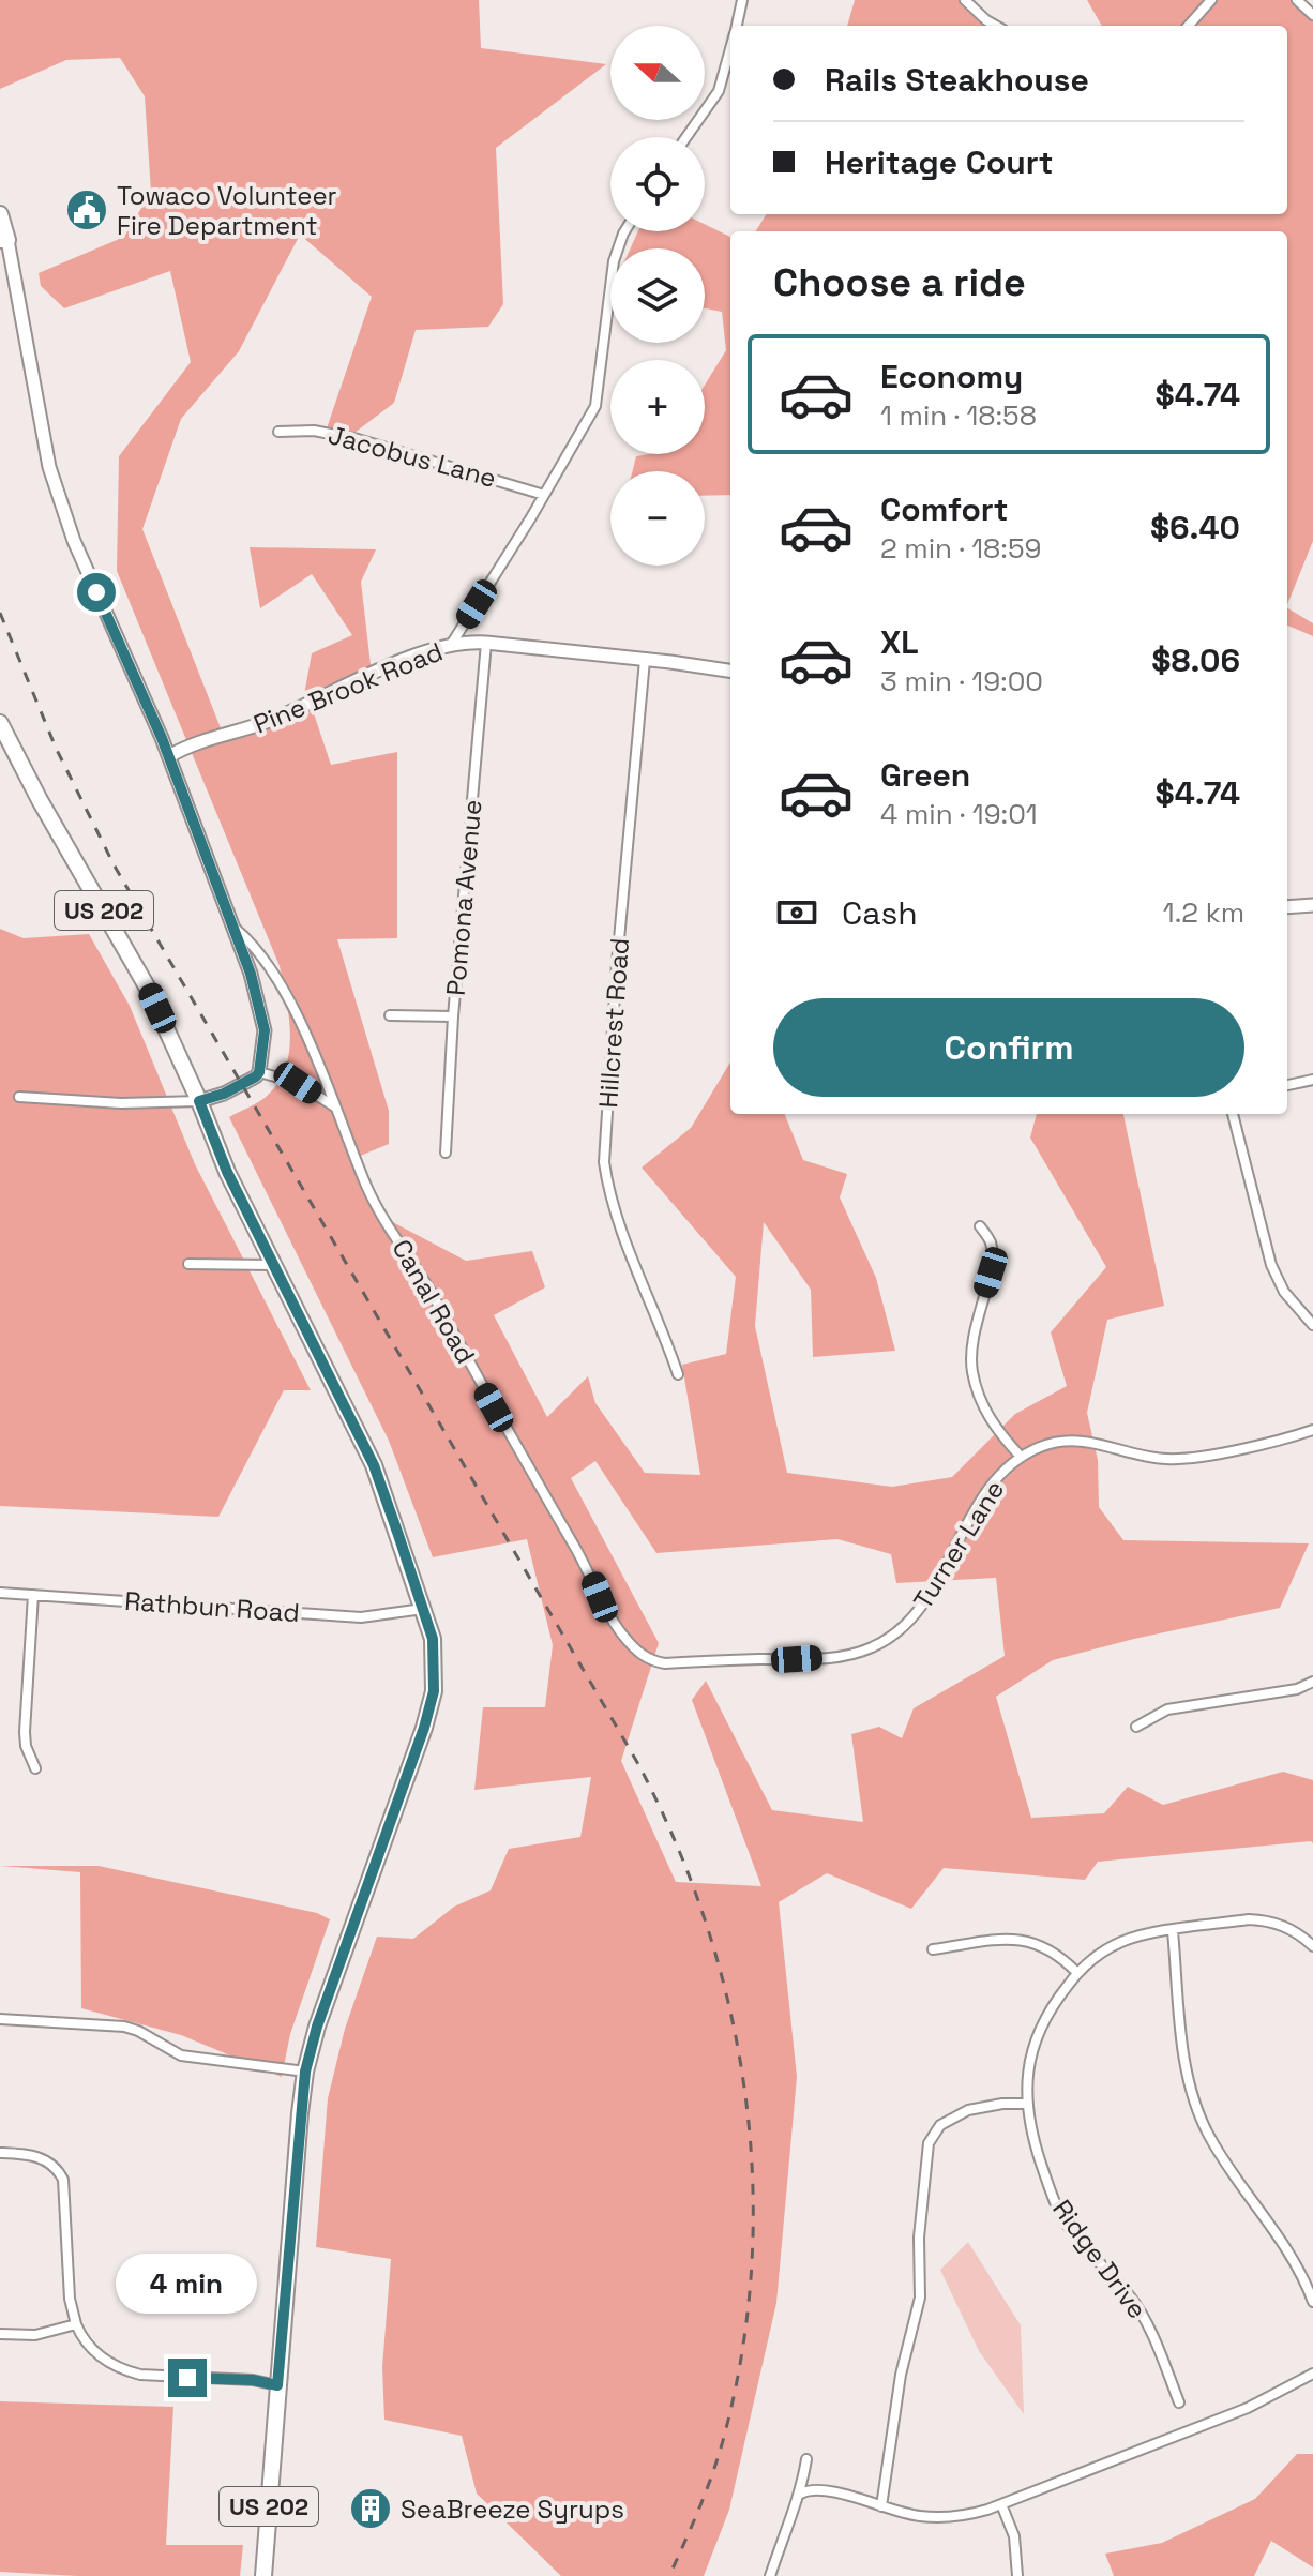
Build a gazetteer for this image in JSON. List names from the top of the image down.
{
  "streets": {
    "main road": ["US 202"],
    "street": [
      "Jacobus Lane",
      "Pine Brook Road",
      "Pomona Avenue",
      "Hillcrest Road",
      "Canal Road",
      "Turner Lane",
      "Rathbun Road",
      "Ridge Drive"
    ]
  },
  "crossings": [
    ["Pine Brook Road", "Pomona Avenue"],
    ["Pine Brook Road", "Hillcrest Road"],
    ["US 202", "Rathbun Road"],
    ["Canal Road", "Turner Lane"]
  ],
  "places": {
    "public building": ["Towaco Volunteer Fire Department"],
    "building": ["SeaBreeze Syrups"]
  },
  "north": "left",
  "page": {
    "map_buttons": ["+", "−"],
    "banner": ["Rails Steakhouse", "Heritage Court"],
    "heading": "Choose a ride",
    "list": [
      {
        "name": "Economy",
        "note": "1 min · 18:58",
        "value": "$4.74"
      },
      {
        "name": "Comfort",
        "note": "2 min · 18:59",
        "value": "$6.40"
      },
      {
        "name": "XL",
        "note": "3 min · 19:00",
        "value": "$8.06"
      },
      {
        "name": "Green",
        "note": "4 min · 19:01",
        "value": "$4.74"
      }
    ],
    "pay": ["Cash", "1.2 km"],
    "buttons": "Confirm",
    "bubble": "4 min"
  }
}
